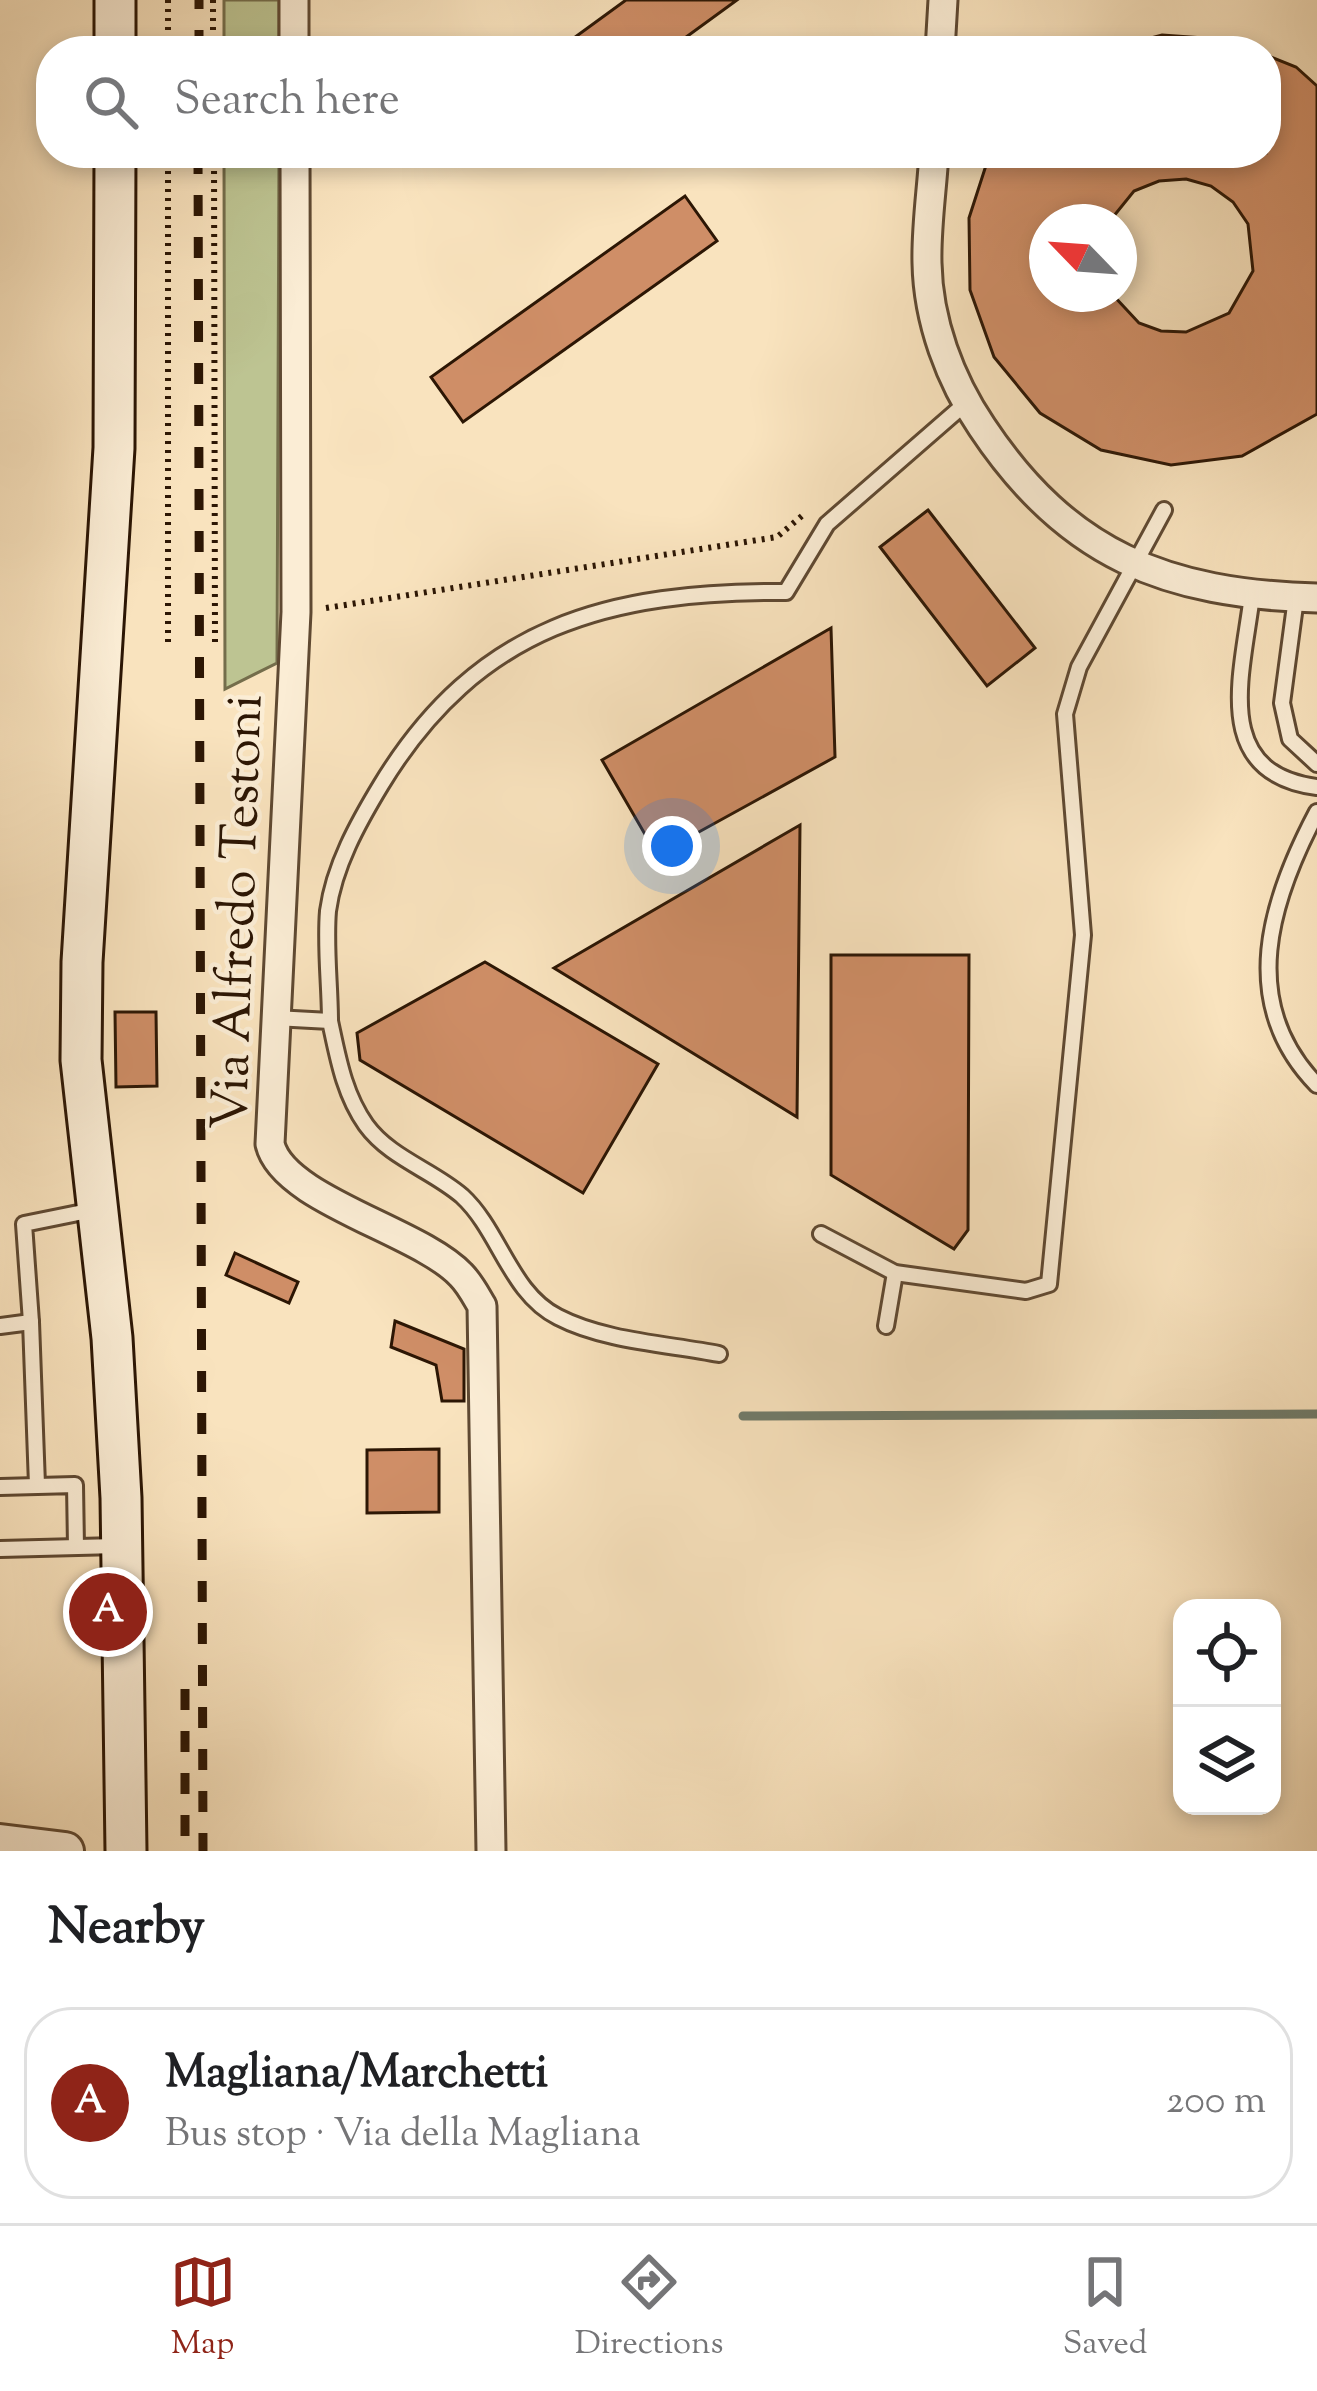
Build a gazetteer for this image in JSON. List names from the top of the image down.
{
  "streets": {
    "street": ["Via Alfredo Testoni"]
  },
  "north": "top left",
  "page": {
    "search": "Search here",
    "pins": "A",
    "heading": "Nearby",
    "list": [
      {
        "mark": "A",
        "name": "Magliana/Marchetti",
        "note": "Bus stop · Via della Magliana",
        "value": "200 m"
      }
    ],
    "nav": ["Map", "Directions", "Saved"]
  }
}
